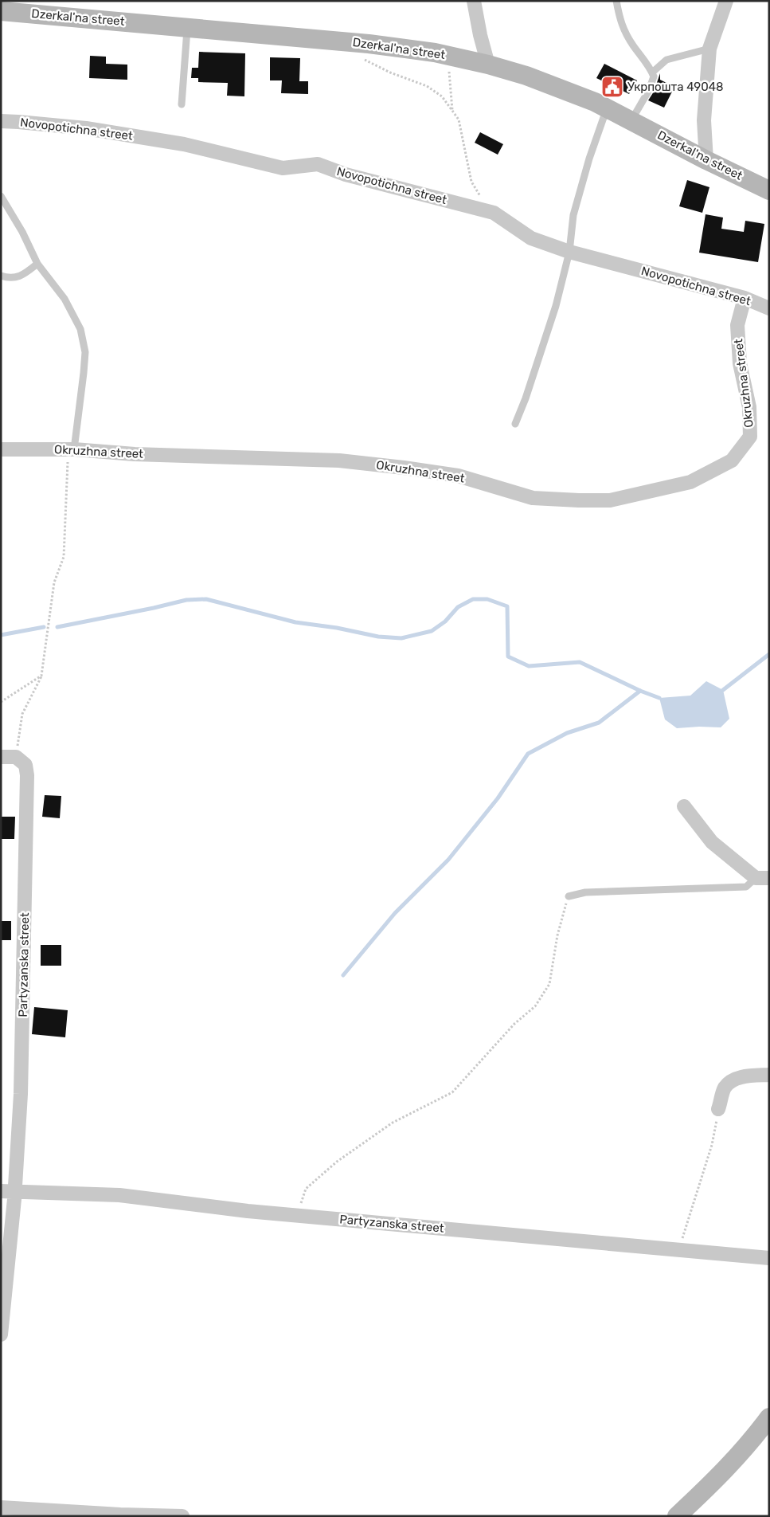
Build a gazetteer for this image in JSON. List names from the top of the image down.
{
  "streets": {
    "street": [
      "Dzerkal'na street",
      "Novopotichna street",
      "Okruzhna street",
      "Partyzanska street"
    ]
  },
  "crossings": [
    ["Novopotichna street", "Okruzhna street"]
  ],
  "places": {
    "public building": ["Укрпошта 49048"]
  }
}
